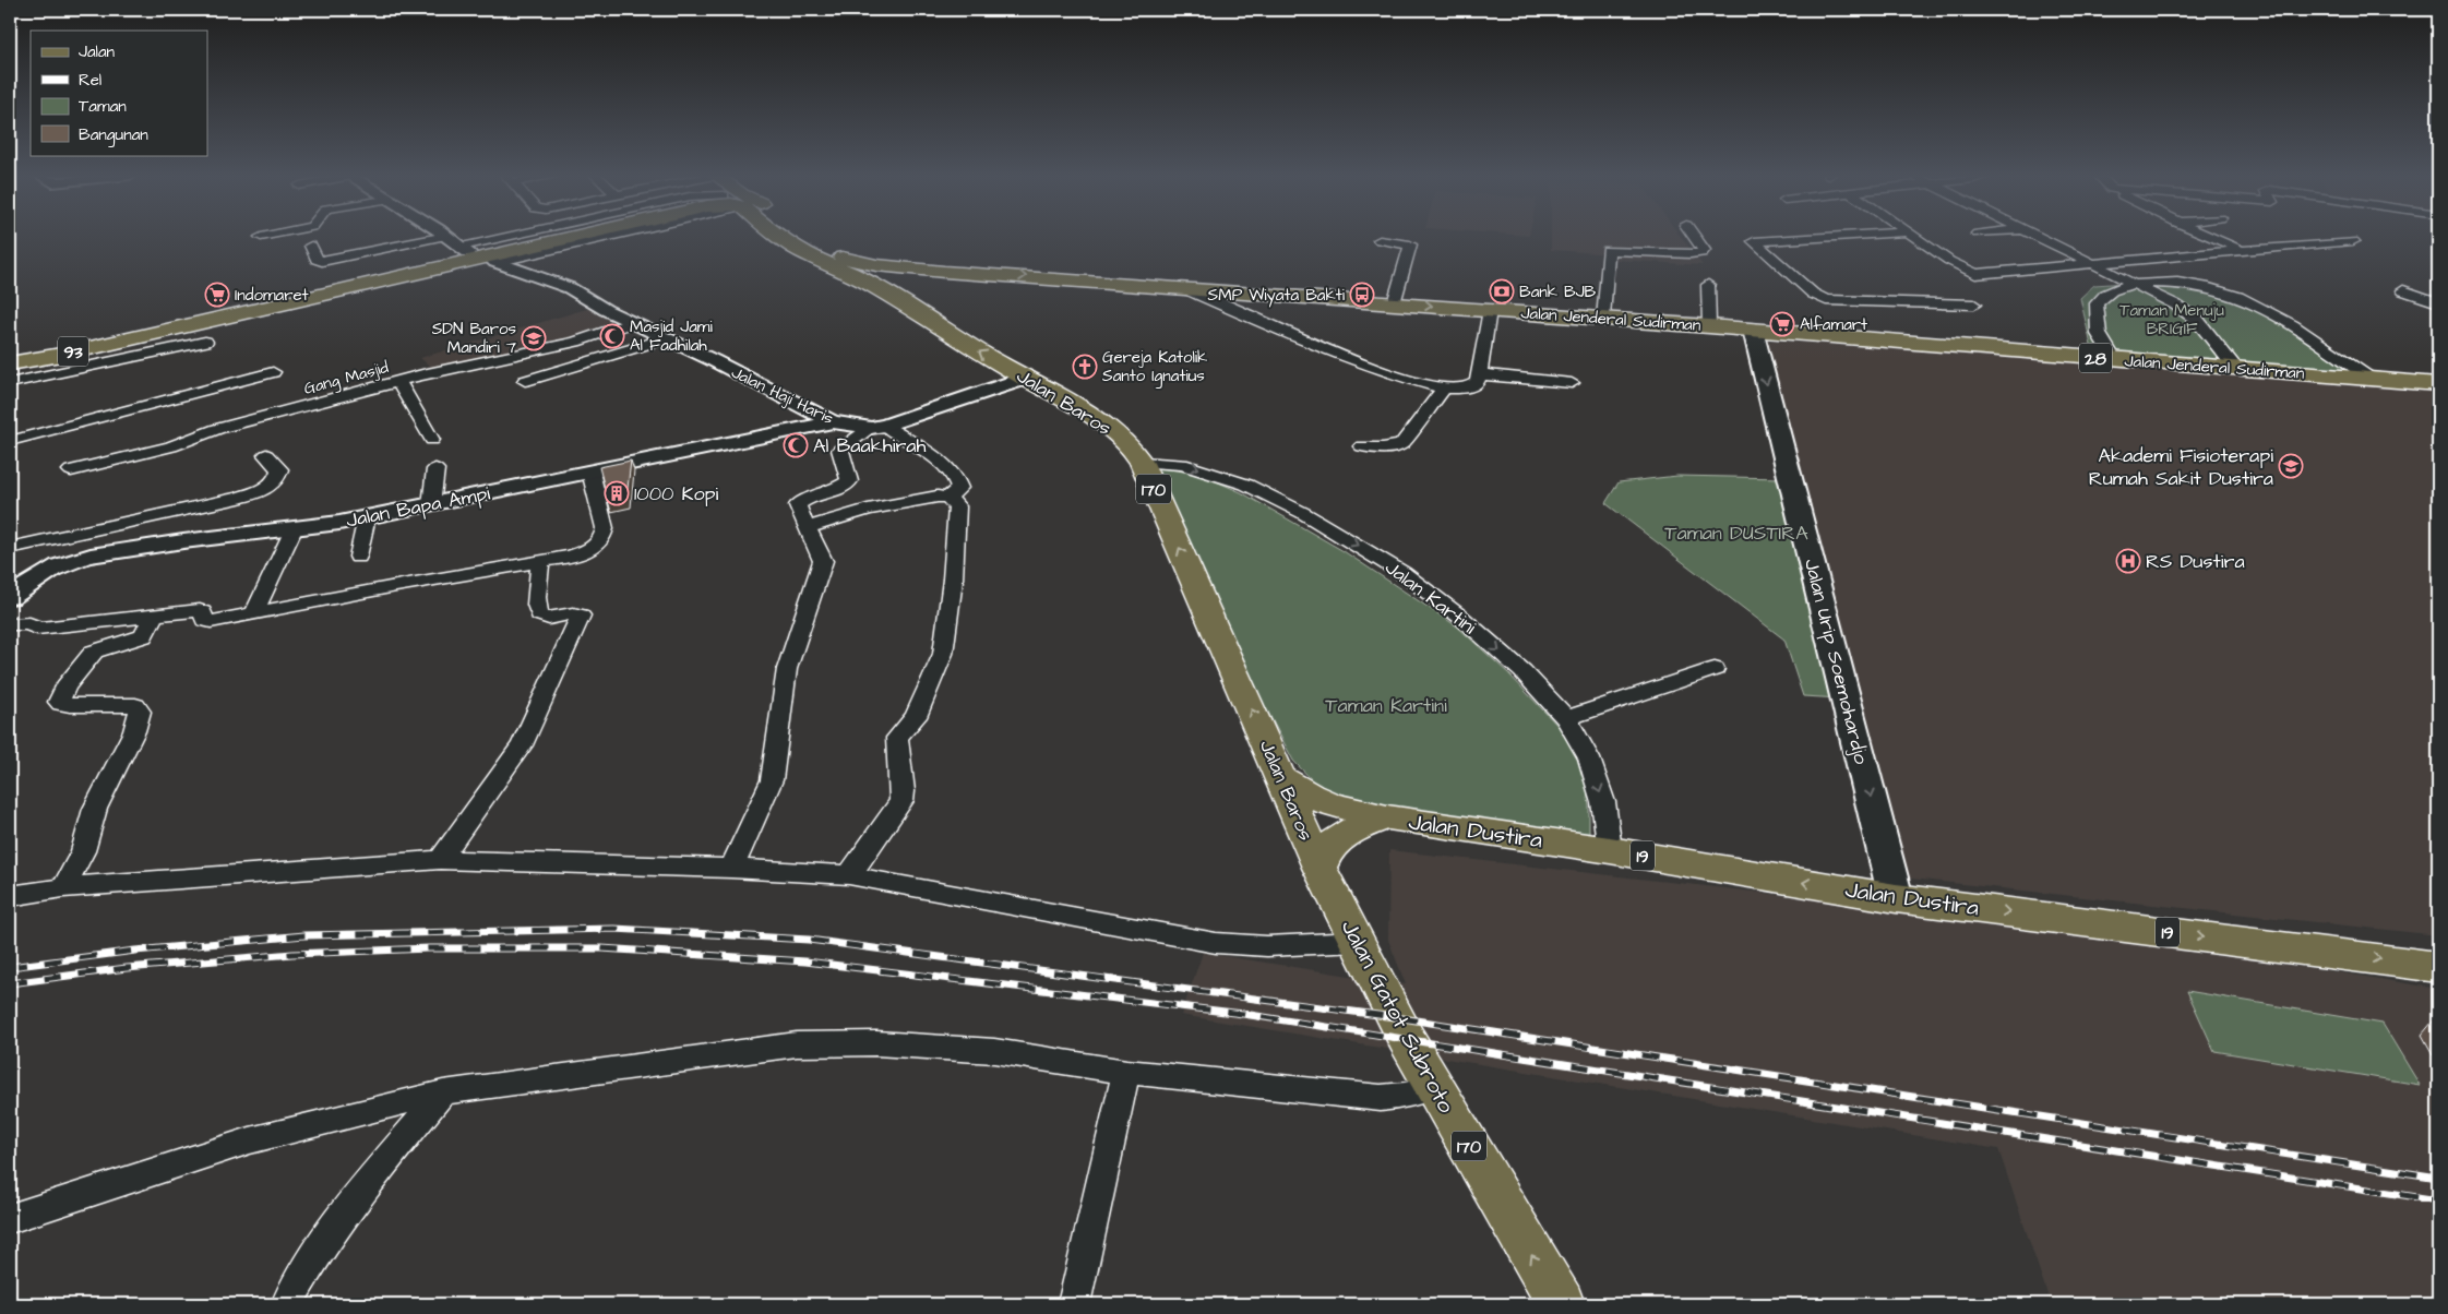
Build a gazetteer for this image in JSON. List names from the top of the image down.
{
  "streets": {
    "main road": [
      "Jalan Jenderal Sudirman",
      "93",
      "28",
      "Jalan Baros",
      "170",
      "Jalan Urip Soemohardjo",
      "Jalan Dustira",
      "19",
      "Jalan Gatot Subroto"
    ],
    "street": [
      "Gang Masjid",
      "Jalan Haji Haris",
      "Jalan Bapa Ampi",
      "Jalan Kartini"
    ]
  },
  "crossings": [
    ["Jalan Jenderal Sudirman", "Jalan Urip Soemohardjo"],
    ["93", "Jalan Haji Haris"],
    ["Gang Masjid", "Jalan Haji Haris"],
    ["Jalan Haji Haris", "Jalan Baros"],
    ["Jalan Haji Haris", "Jalan Bapa Ampi"],
    ["Jalan Baros", "Jalan Kartini"],
    ["Jalan Baros", "Jalan Dustira"],
    ["Jalan Baros", "Jalan Gatot Subroto"],
    ["Jalan Kartini", "Jalan Dustira"],
    ["Jalan Urip Soemohardjo", "Jalan Dustira"],
    ["Jalan Dustira", "Jalan Gatot Subroto"]
  ],
  "one_way": ["Jalan Baros", "Jalan Urip Soemohardjo", "Jalan Gatot Subroto"],
  "parks": ["Taman Menuju BRIGIF", "Taman DUSTIRA", "Taman Kartini"],
  "places": {
    "bank": ["Bank BJB"],
    "supermarket": ["Indomaret", "Alfamart"],
    "bus stop": ["SMP Wiyata Bakti"],
    "mosque": ["Masjid Jami Al Fadhilah", "Al Baakhirah"],
    "school or university": ["SDN Baros Mandiri 7", "Akademi Fisioterapi Rumah Sakit Dustira"],
    "church": ["Gereja Katolik Santo Ignatius"],
    "building": ["1000 Kopi"],
    "hospital": ["RS Dustira"]
  },
  "legend": [
    "Jalan",
    "Rel",
    "Taman",
    "Bangunan"
  ]
}
